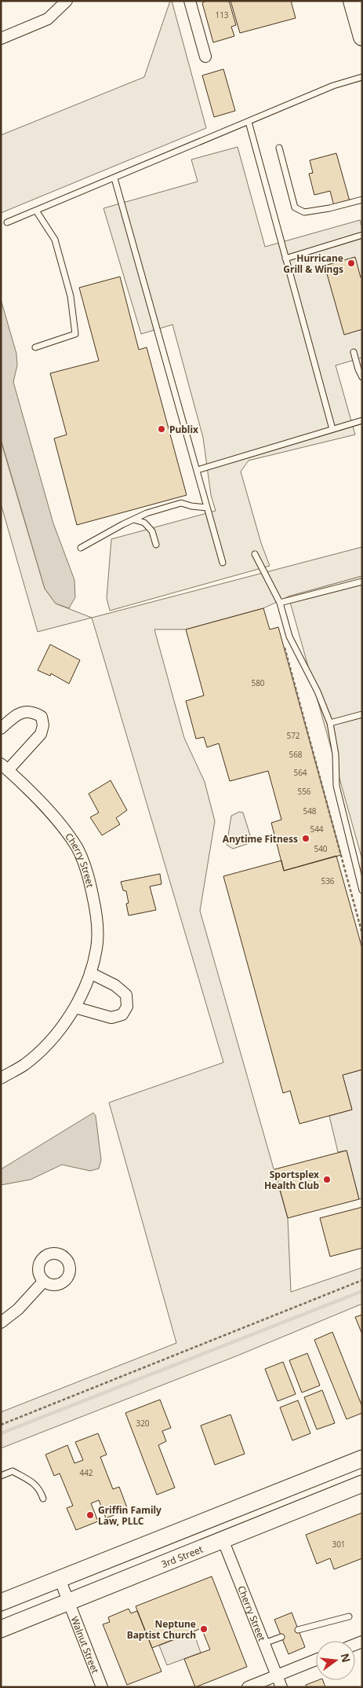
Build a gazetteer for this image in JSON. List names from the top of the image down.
{
  "streets": {
    "main road": ["3rd Street"],
    "street": ["Cherry Street", "Walnut Street"]
  },
  "crossings": [
    ["Cherry Street", "3rd Street"],
    ["3rd Street", "Walnut Street"]
  ],
  "places": [
    "Hurricane Grill & Wings",
    "Publix",
    "Anytime Fitness",
    "Sportsplex Health Club",
    "Griffin Family Law, PLLC",
    "Neptune Baptist Church"
  ],
  "house_numbers": [
    "113",
    "580",
    "572",
    "568",
    "564",
    "556",
    "548",
    "544",
    "540",
    "536",
    "320",
    "442",
    "301"
  ],
  "north": "right"
}
